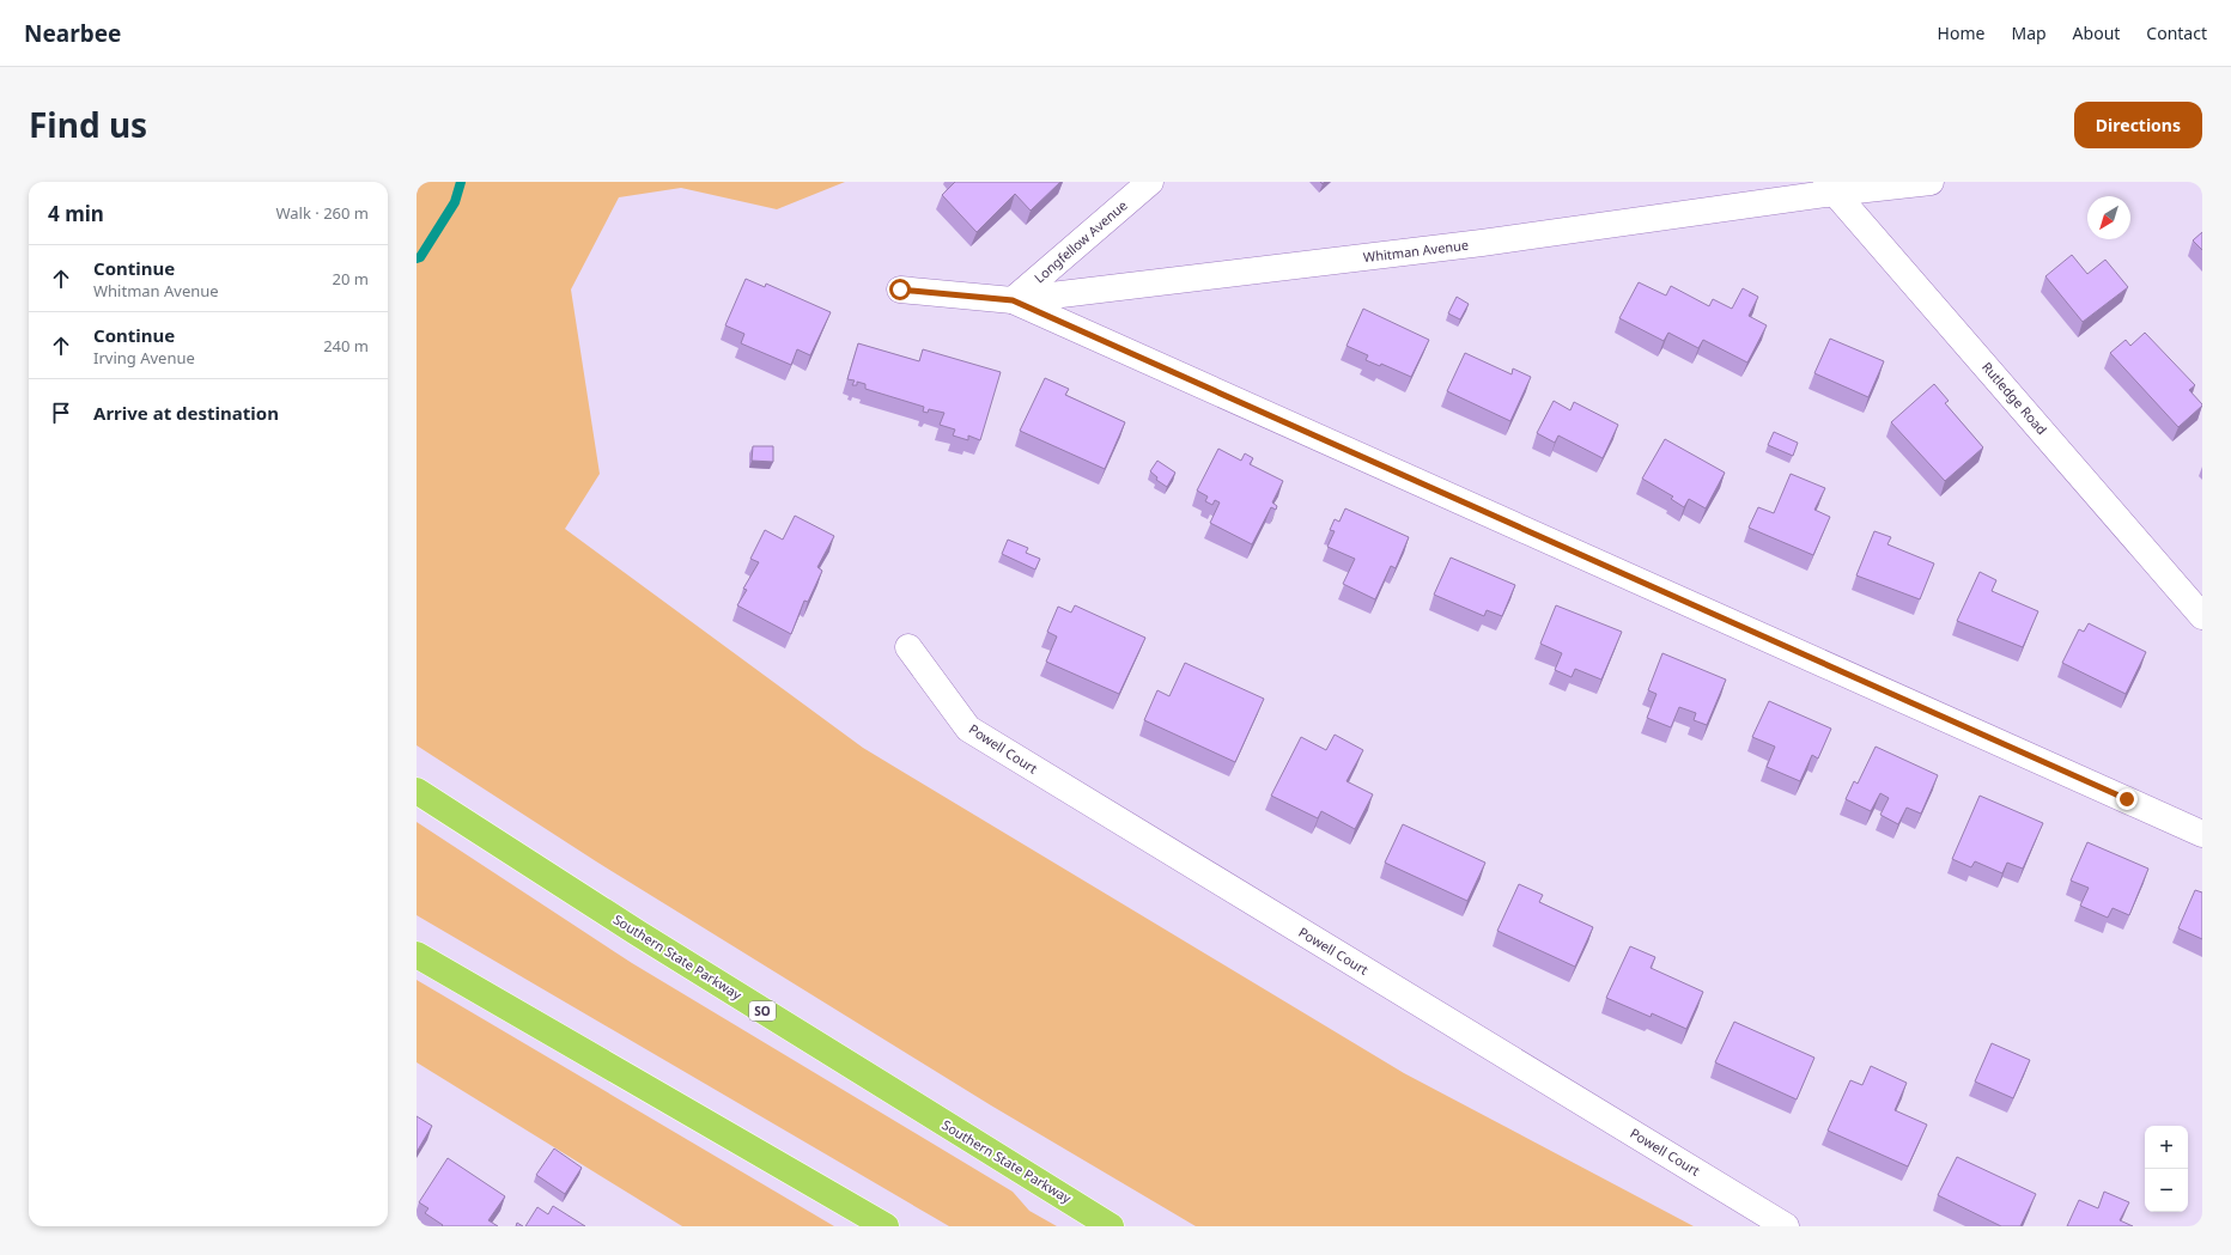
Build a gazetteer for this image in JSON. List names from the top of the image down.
{
  "streets": {
    "highway": ["Southern State Parkway", "SO"],
    "street": [
      "Longfellow Avenue",
      "Whitman Avenue",
      "Rutledge Road",
      "Powell Court"
    ]
  },
  "crossings": [
    ["Longfellow Avenue", "Whitman Avenue"],
    ["Whitman Avenue", "Rutledge Road"]
  ],
  "north": "bottom left",
  "page": {
    "header": "Nearbee",
    "nav": [
      "Home",
      "Map",
      "About",
      "Contact"
    ],
    "title": "Find us",
    "buttons": "Directions",
    "heading": ["4 min", "Walk · 260 m"],
    "list": [
      ["Continue", "Whitman Avenue", "20 m"],
      ["Continue", "Irving Avenue", "240 m"],
      "Arrive at destination"
    ],
    "map_buttons": ["+", "−"]
  }
}
